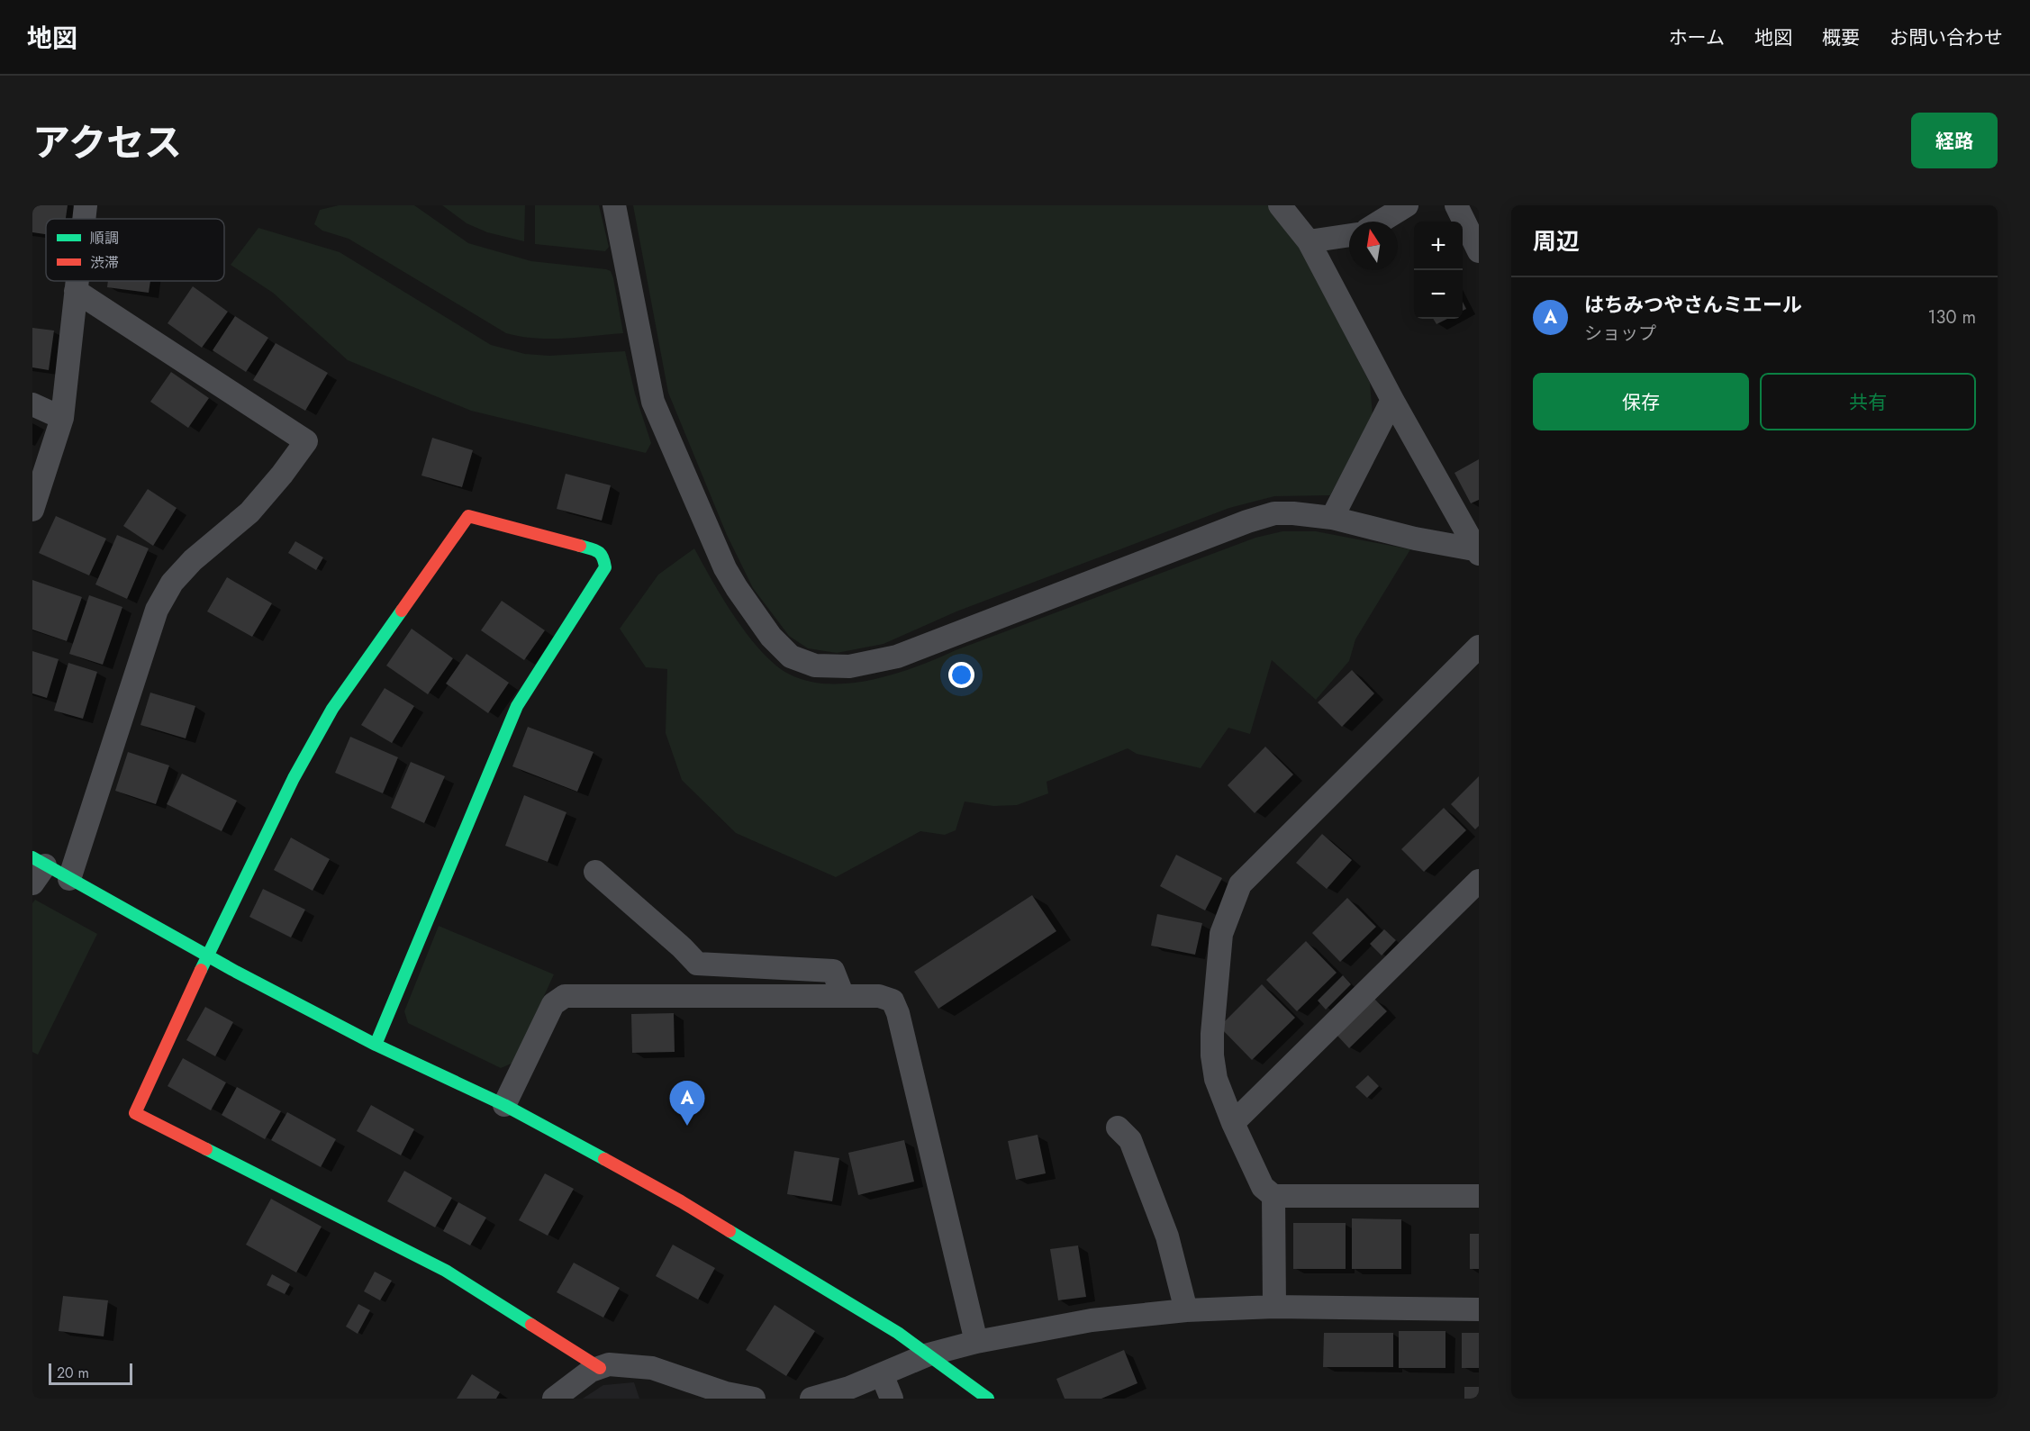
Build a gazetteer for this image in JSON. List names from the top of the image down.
{
  "legend": ["順調", "渋滞"],
  "scale_bar": "20 m",
  "north": "top",
  "page": {
    "header": "地図",
    "nav": [
      "ホーム",
      "地図",
      "概要",
      "お問い合わせ"
    ],
    "title": "アクセス",
    "buttons": [
      "経路",
      ["保存", "共有"]
    ],
    "heading": "周辺",
    "map_buttons": ["+", "−"],
    "list": [
      {
        "mark": "A",
        "name": "はちみつやさんミエール",
        "note": "ショップ",
        "value": "130 m"
      }
    ],
    "pins": "A",
    "scale": "20 m"
  }
}
